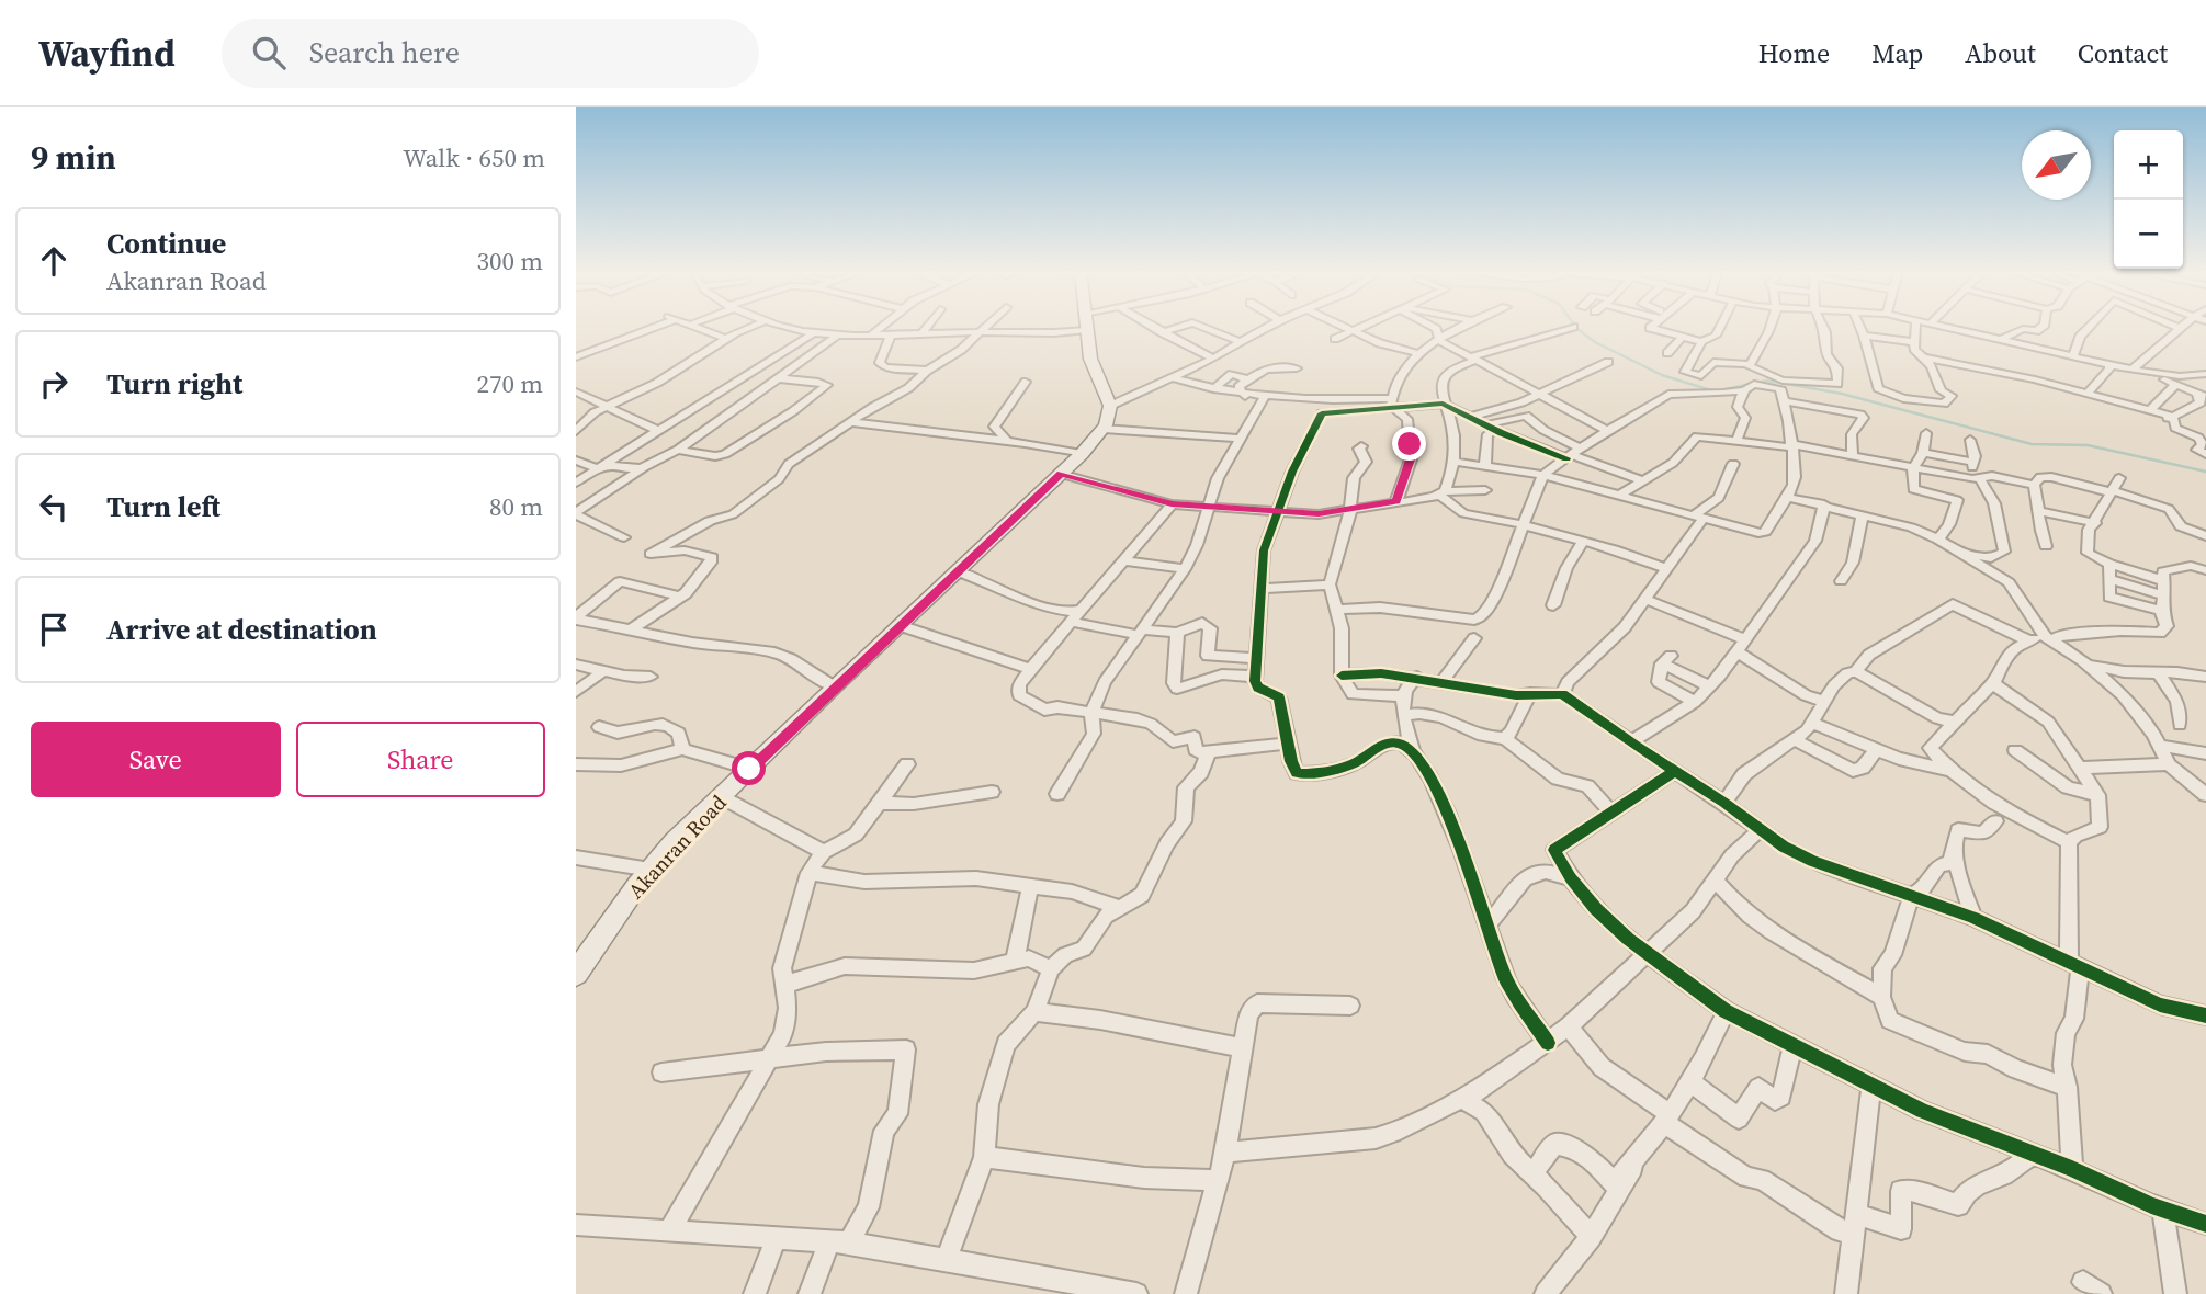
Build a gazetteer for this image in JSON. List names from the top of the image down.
{
  "streets": {
    "main road": ["Akanran Road"]
  },
  "north": "bottom left",
  "page": {
    "header": "Wayfind",
    "search": "Search here",
    "nav": [
      "Home",
      "Map",
      "About",
      "Contact"
    ],
    "heading": ["9 min", "Walk · 650 m"],
    "map_buttons": ["+", "−"],
    "list": [
      ["Continue", "Akanran Road", "300 m"],
      ["Turn right", "270 m"],
      ["Turn left", "80 m"],
      "Arrive at destination"
    ],
    "buttons": ["Save", "Share"]
  }
}
